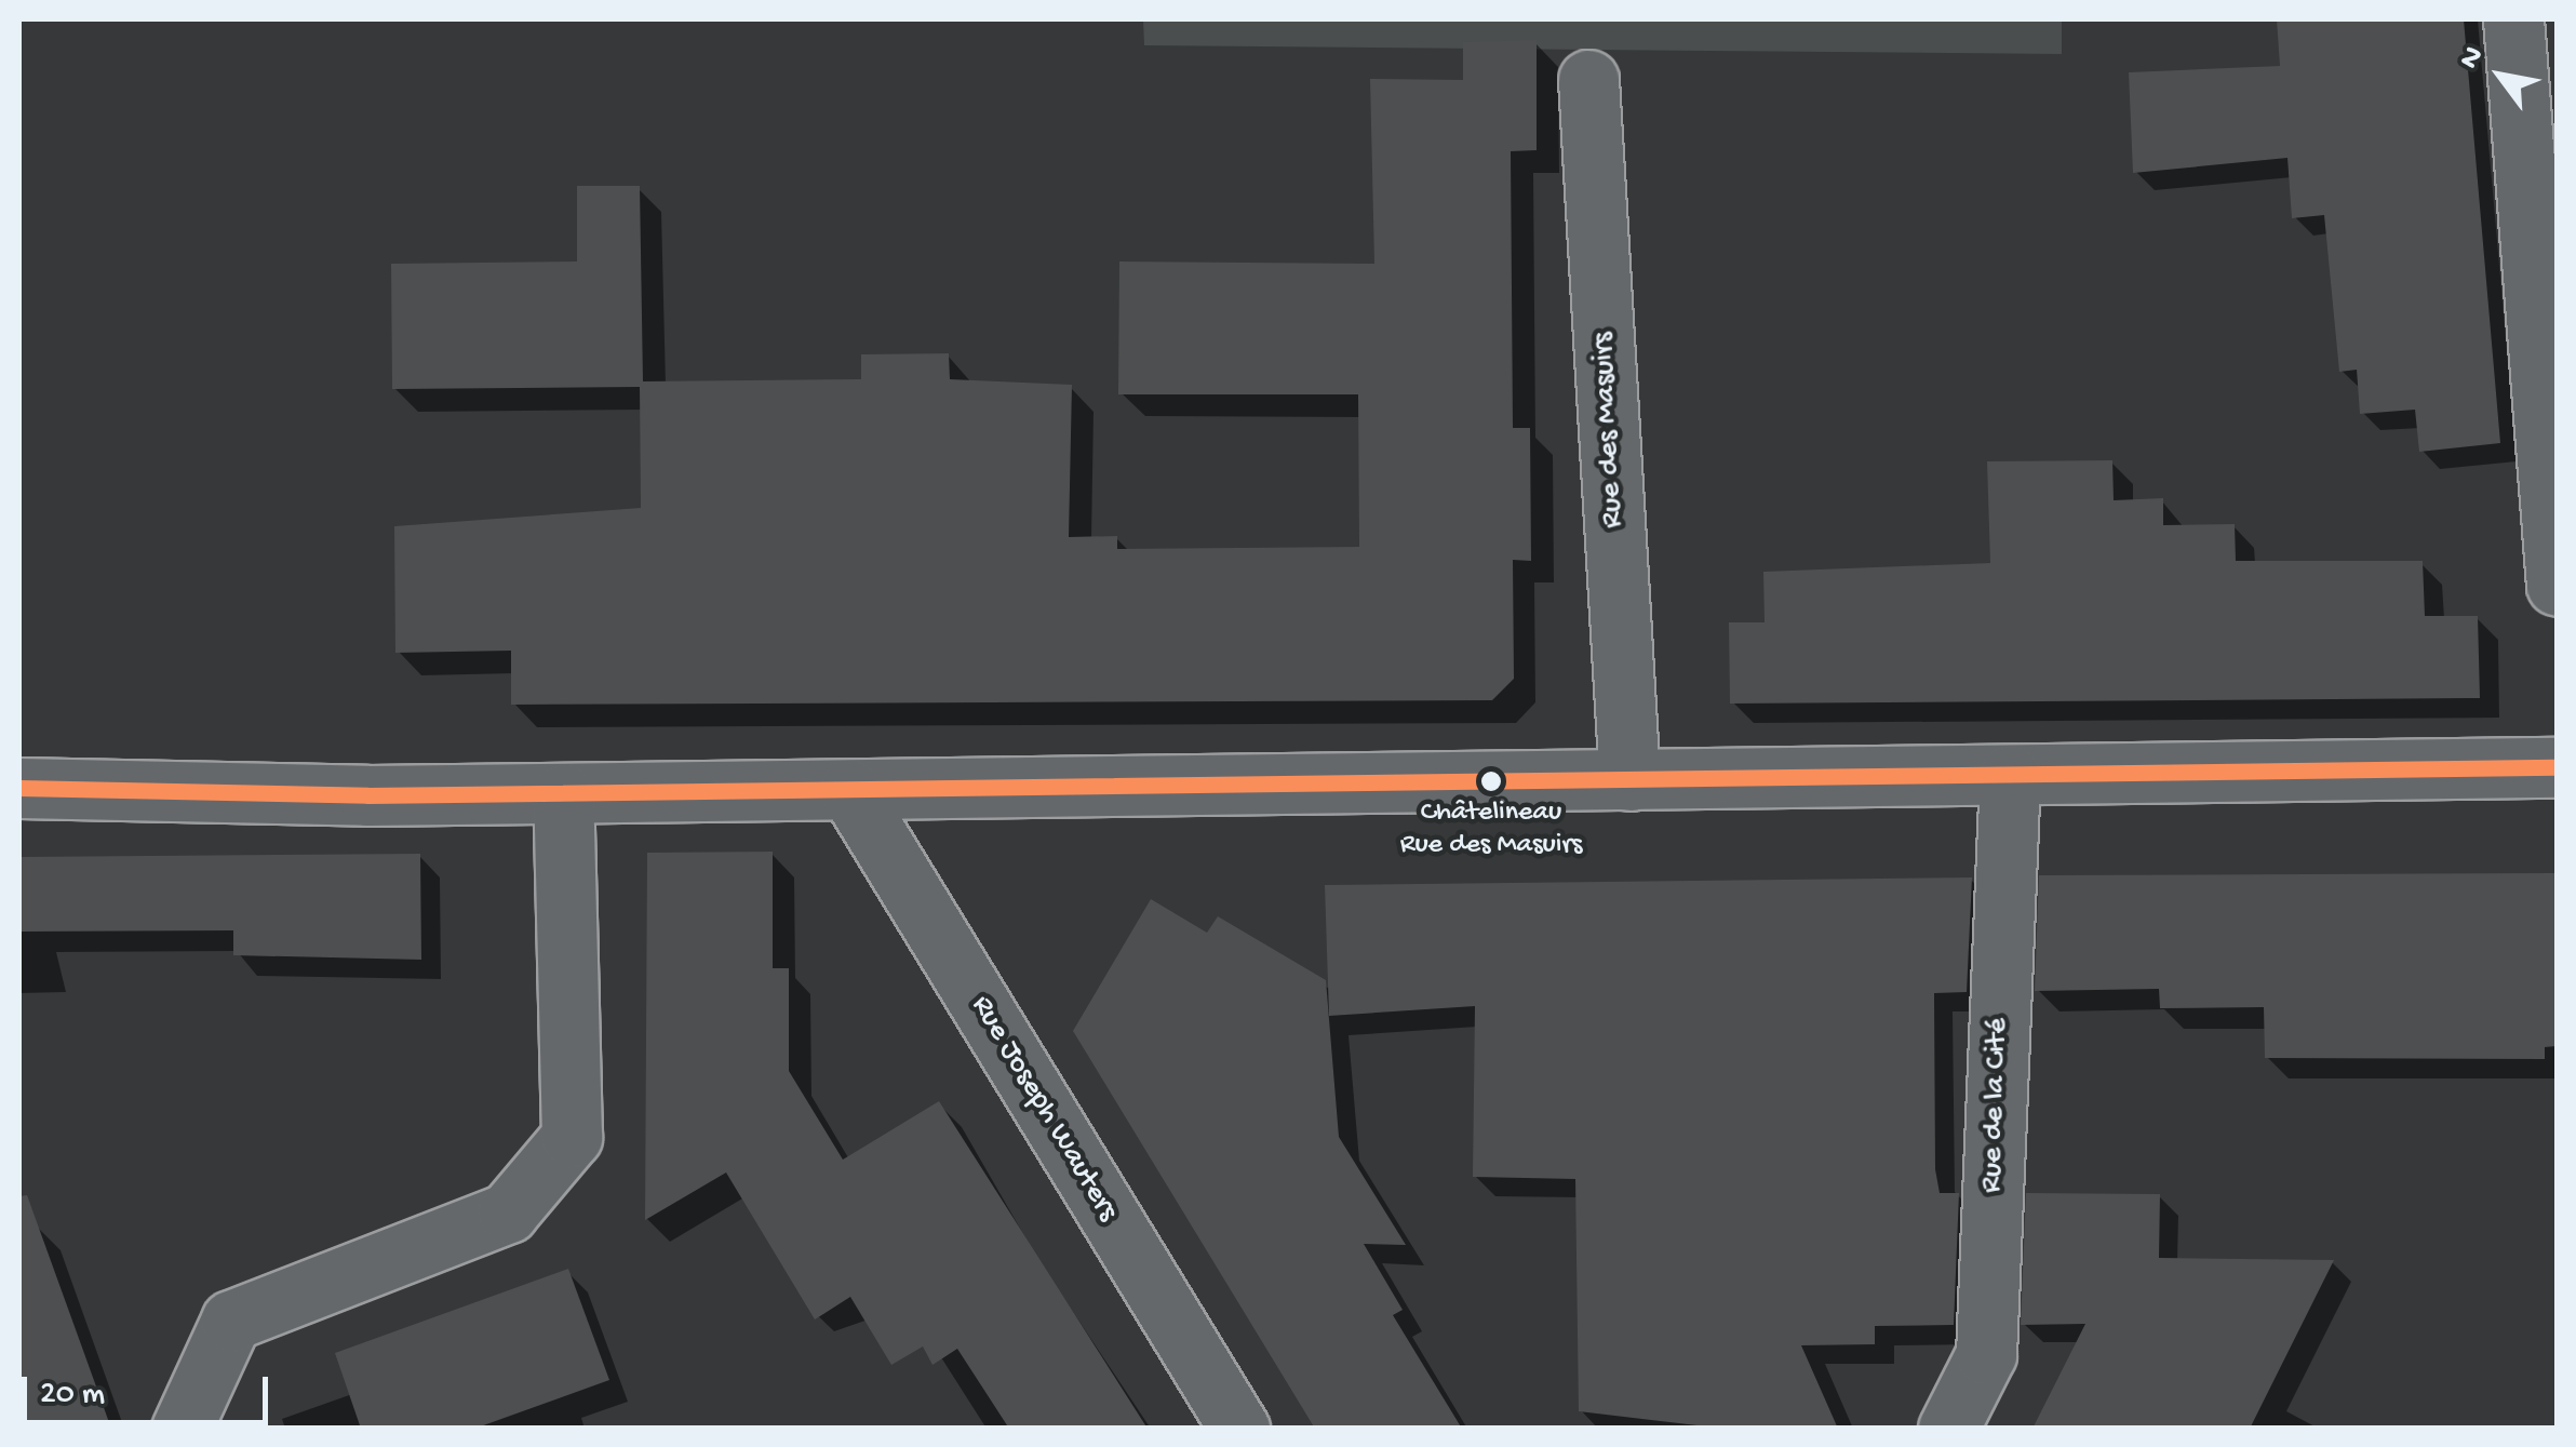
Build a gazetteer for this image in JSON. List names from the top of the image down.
{
  "streets": {
    "street": ["Rue des Masuirs", "Rue de la Cité", "Rue Joseph Wauters"]
  },
  "places": ["Châtelineau Rue des Masuirs"],
  "scale_bar": "20 m",
  "north": "top left"
}
